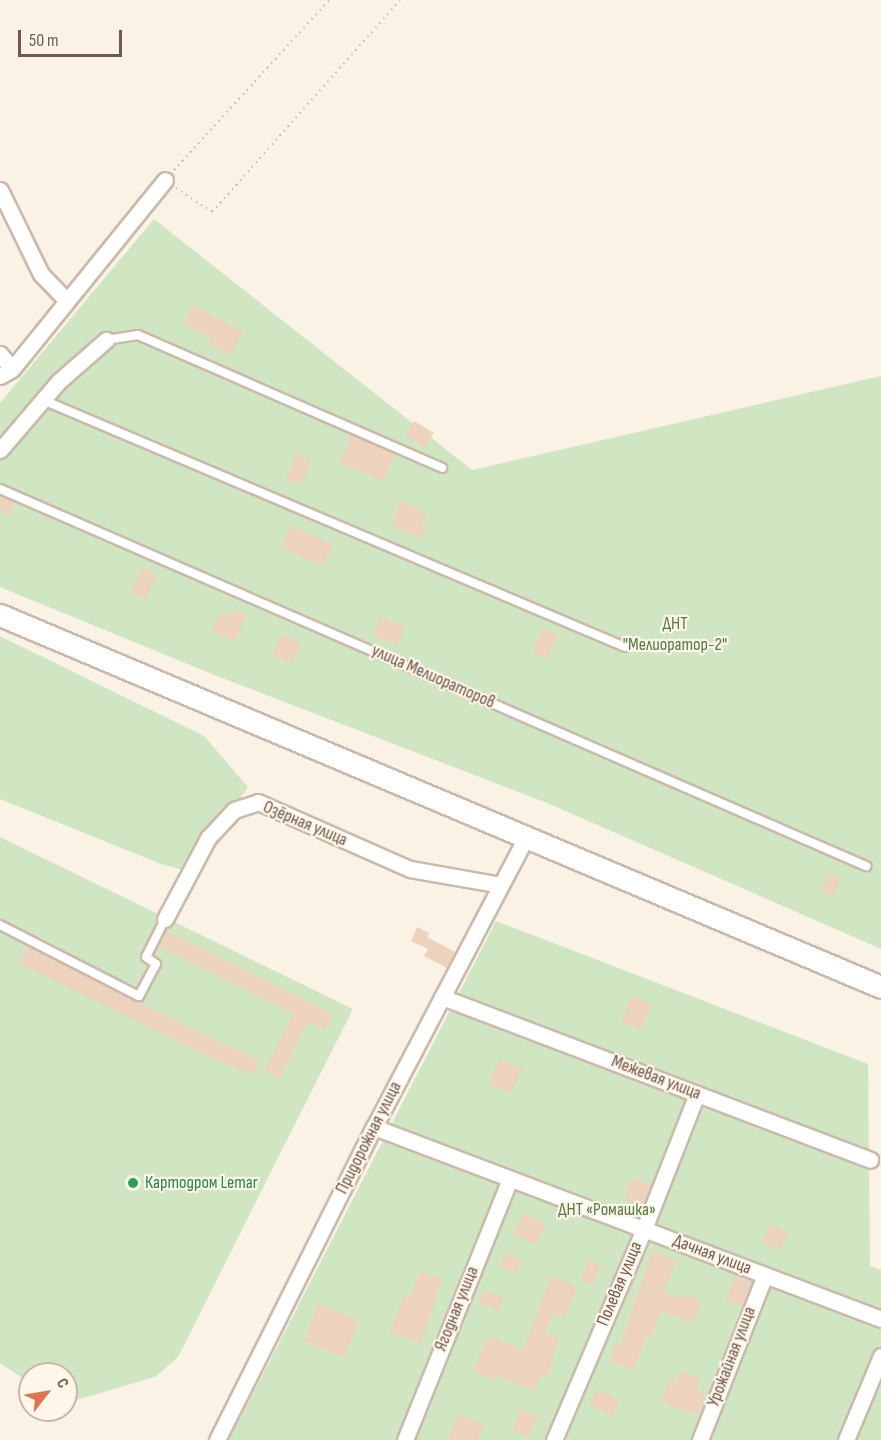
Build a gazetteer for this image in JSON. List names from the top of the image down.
{
  "streets": {
    "street": [
      "Озёрная улица",
      "Межевая улица",
      "Придорожная улица",
      "Дачная улица",
      "Полевая улица",
      "Ягодная улица",
      "Урожайная улица"
    ],
    "lane": ["улица Мелиораторов"]
  },
  "crossings": [
    ["Озёрная улица", "Придорожная улица"],
    ["Межевая улица", "Придорожная улица"],
    ["Межевая улица", "Полевая улица"],
    ["Придорожная улица", "Дачная улица"],
    ["Дачная улица", "Полевая улица"],
    ["Дачная улица", "Ягодная улица"],
    ["Дачная улица", "Урожайная улица"]
  ],
  "parks": ["ДНТ \"Мелиоратор-2\"", "ДНТ «Ромашка»"],
  "places": ["Картодром Lemar"],
  "scale_bar": "50 m",
  "north": "top right"
}
